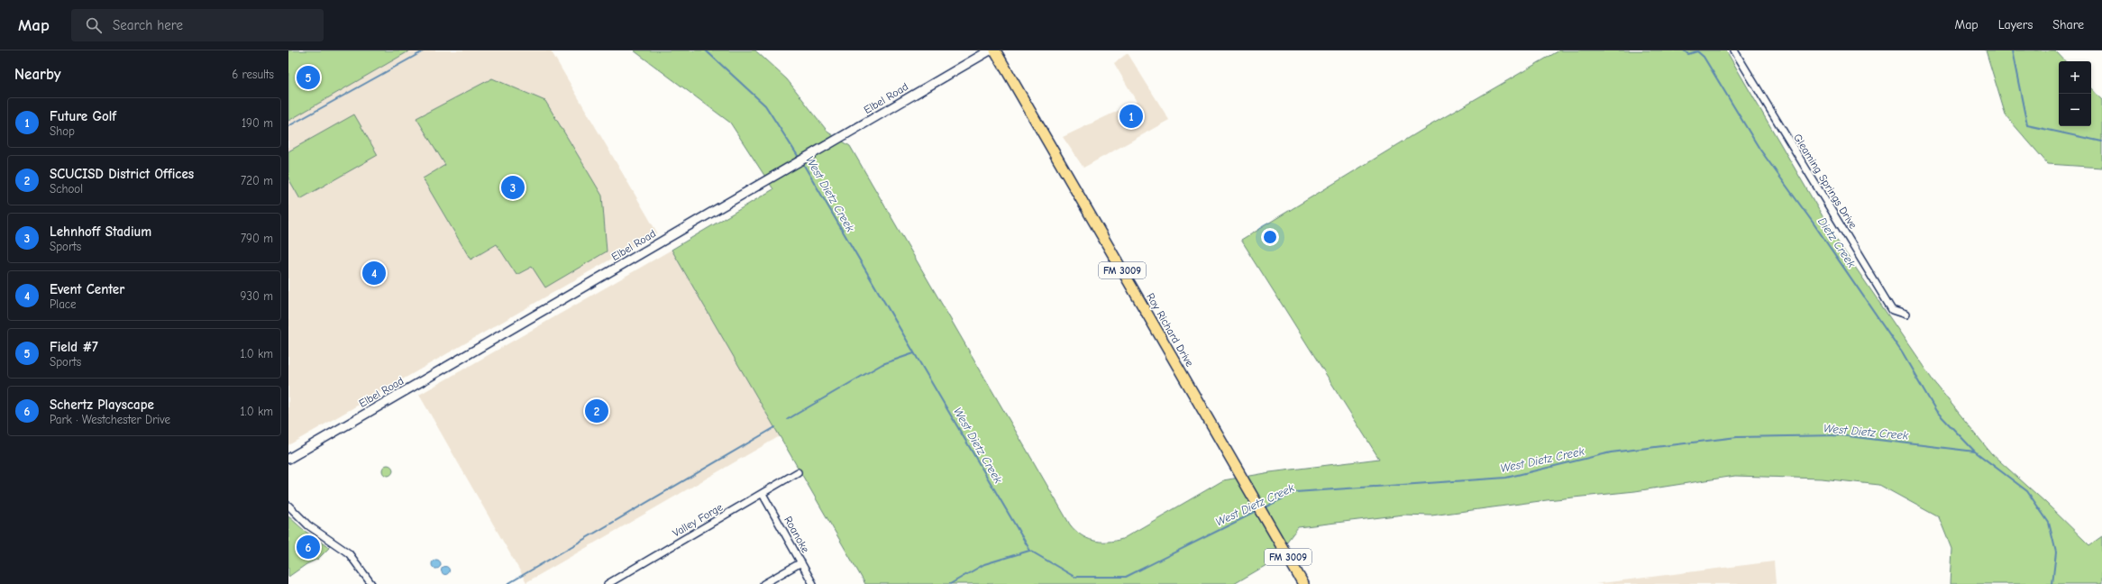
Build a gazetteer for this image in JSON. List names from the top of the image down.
{
  "streets": {
    "main road": ["FM 3009", "Roy Richard Drive"],
    "street": [
      "Elbel Road",
      "Gleaming Springs Drive",
      "Valley Forge",
      "Roanoke"
    ]
  },
  "crossings": [
    ["Valley Forge", "Roanoke"]
  ],
  "water": ["West Dietz Creek", "Dietz Creek"],
  "page": {
    "header": "Map",
    "search": "Search here",
    "nav": ["Map", "Layers", "Share"],
    "heading": ["Nearby", "6 results"],
    "map_buttons": ["+", "−"],
    "pins": [
      "5",
      "1",
      "3",
      "4",
      "2",
      "6"
    ],
    "list": [
      {
        "mark": "1",
        "name": "Future Golf",
        "note": "Shop",
        "value": "190 m"
      },
      {
        "mark": "2",
        "name": "SCUCISD District Offices",
        "note": "School",
        "value": "720 m"
      },
      {
        "mark": "3",
        "name": "Lehnhoff Stadium",
        "note": "Sports",
        "value": "790 m"
      },
      {
        "mark": "4",
        "name": "Event Center",
        "note": "Place",
        "value": "930 m"
      },
      {
        "mark": "5",
        "name": "Field #7",
        "note": "Sports",
        "value": "1.0 km"
      },
      {
        "mark": "6",
        "name": "Schertz Playscape",
        "note": "Park · Westchester Drive",
        "value": "1.0 km"
      }
    ]
  }
}
